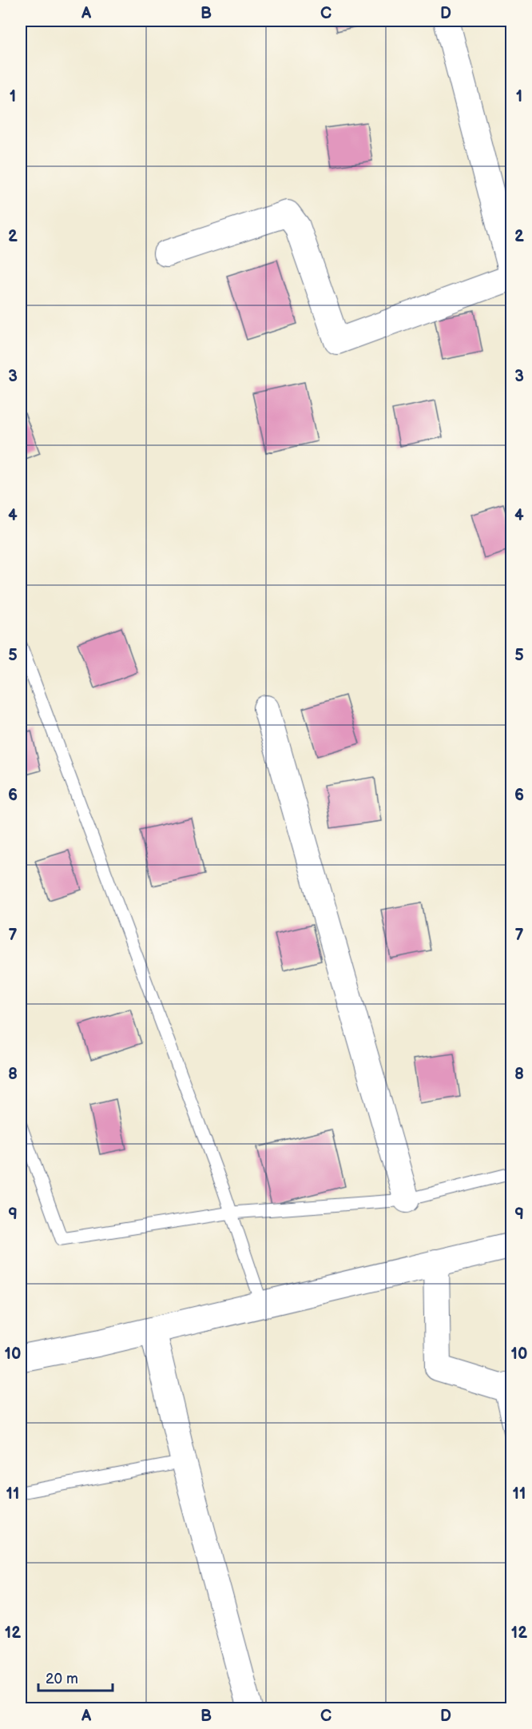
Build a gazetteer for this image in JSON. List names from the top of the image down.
{
  "scale_bar": "20 m",
  "grid": {
    "columns": [
      "A",
      "B",
      "C",
      "D"
    ],
    "rows": [
      "1",
      "2",
      "3",
      "4",
      "5",
      "6",
      "7",
      "8",
      "9",
      "10",
      "11",
      "12"
    ]
  }
}
